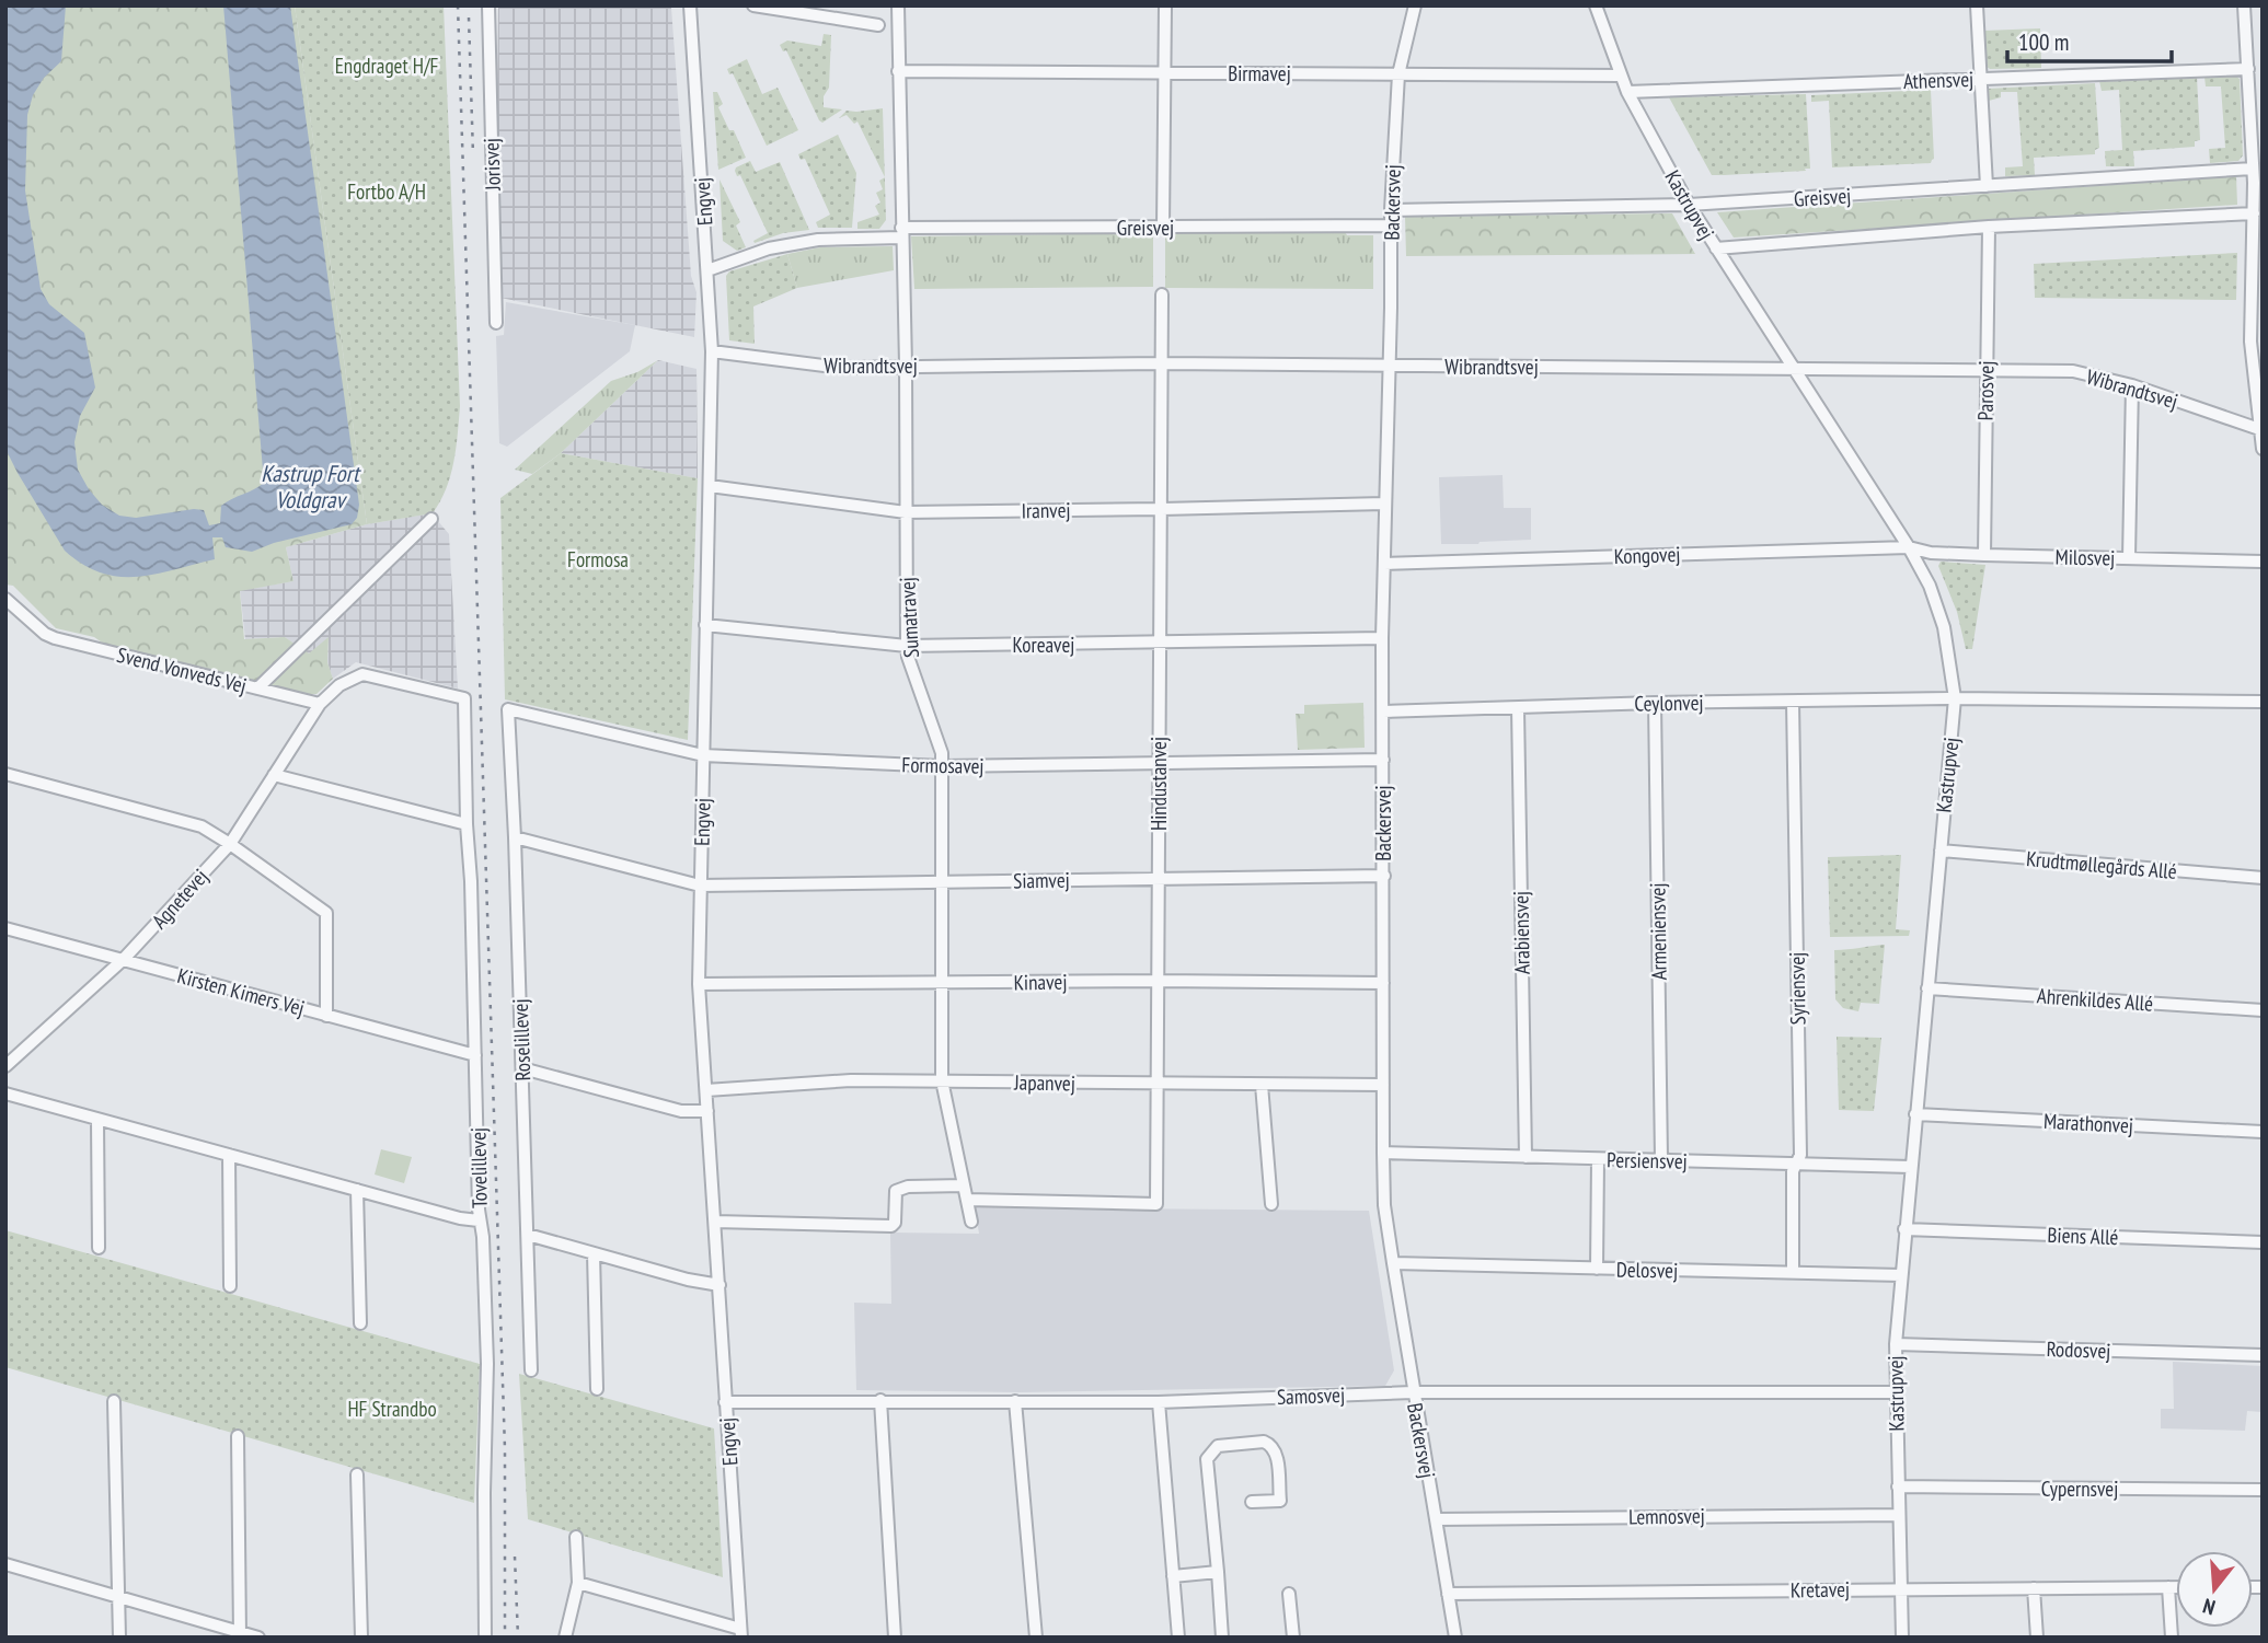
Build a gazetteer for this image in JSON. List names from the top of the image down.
{
  "streets": {
    "street": [
      "Birmavej",
      "Athensvej",
      "Jorisvej",
      "Greisvej",
      "Engvej",
      "Backersvej",
      "Kastrupvej",
      "Wibrandtsvej",
      "Parosvej",
      "Iranvej",
      "Kongovej",
      "Milosvej",
      "Sumatravej",
      "Koreavej",
      "Svend Vonveds Vej",
      "Ceylonvej",
      "Formosavej",
      "Hindustanvej",
      "Krudtmøllegårds Allé",
      "Siamvej",
      "Agnetevej",
      "Armeniensvej",
      "Arabiensvej",
      "Kinavej",
      "Syriensvej",
      "Kirsten Kimers Vej",
      "Ahrenkildes Allé",
      "Roselillevej",
      "Japanvej",
      "Marathonvej",
      "Persiensvej",
      "Tovelillevej",
      "Biens Allé",
      "Delosvej",
      "Rodosvej",
      "Samosvej",
      "Cypernsvej",
      "Lemnosvej",
      "Kretavej"
    ]
  },
  "crossings": [
    ["Birmavej", "Backersvej"],
    ["Birmavej", "Kastrupvej"],
    ["Birmavej", "Sumatravej"],
    ["Athensvej", "Kastrupvej"],
    ["Greisvej", "Engvej"],
    ["Greisvej", "Backersvej"],
    ["Greisvej", "Kastrupvej"],
    ["Greisvej", "Parosvej"],
    ["Greisvej", "Sumatravej"],
    ["Engvej", "Wibrandtsvej"],
    ["Engvej", "Iranvej"],
    ["Engvej", "Koreavej"],
    ["Engvej", "Formosavej"],
    ["Engvej", "Siamvej"],
    ["Engvej", "Kinavej"],
    ["Engvej", "Japanvej"],
    ["Engvej", "Samosvej"],
    ["Backersvej", "Wibrandtsvej"],
    ["Backersvej", "Iranvej"],
    ["Backersvej", "Kongovej"],
    ["Backersvej", "Koreavej"],
    ["Backersvej", "Ceylonvej"],
    ["Backersvej", "Formosavej"],
    ["Backersvej", "Siamvej"],
    ["Backersvej", "Kinavej"],
    ["Backersvej", "Japanvej"],
    ["Backersvej", "Persiensvej"],
    ["Backersvej", "Delosvej"],
    ["Backersvej", "Samosvej"],
    ["Backersvej", "Lemnosvej"],
    ["Backersvej", "Kretavej"],
    ["Kastrupvej", "Wibrandtsvej"],
    ["Kastrupvej", "Kongovej"],
    ["Kastrupvej", "Milosvej"],
    ["Kastrupvej", "Ceylonvej"],
    ["Kastrupvej", "Krudtmøllegårds Allé"],
    ["Kastrupvej", "Ahrenkildes Allé"],
    ["Kastrupvej", "Marathonvej"],
    ["Kastrupvej", "Persiensvej"],
    ["Kastrupvej", "Biens Allé"],
    ["Kastrupvej", "Delosvej"],
    ["Kastrupvej", "Rodosvej"],
    ["Kastrupvej", "Samosvej"],
    ["Kastrupvej", "Cypernsvej"],
    ["Kastrupvej", "Lemnosvej"],
    ["Kastrupvej", "Kretavej"],
    ["Wibrandtsvej", "Parosvej"],
    ["Wibrandtsvej", "Sumatravej"],
    ["Wibrandtsvej", "Hindustanvej"],
    ["Parosvej", "Milosvej"],
    ["Iranvej", "Sumatravej"],
    ["Iranvej", "Hindustanvej"],
    ["Kongovej", "Milosvej"],
    ["Sumatravej", "Koreavej"],
    ["Sumatravej", "Formosavej"],
    ["Sumatravej", "Hindustanvej"],
    ["Sumatravej", "Siamvej"],
    ["Sumatravej", "Kinavej"],
    ["Sumatravej", "Japanvej"],
    ["Koreavej", "Hindustanvej"],
    ["Svend Vonveds Vej", "Agnetevej"],
    ["Svend Vonveds Vej", "Tovelillevej"],
    ["Ceylonvej", "Armeniensvej"],
    ["Ceylonvej", "Arabiensvej"],
    ["Ceylonvej", "Syriensvej"],
    ["Formosavej", "Hindustanvej"],
    ["Formosavej", "Roselillevej"],
    ["Hindustanvej", "Siamvej"],
    ["Hindustanvej", "Kinavej"],
    ["Hindustanvej", "Japanvej"],
    ["Siamvej", "Roselillevej"],
    ["Agnetevej", "Kirsten Kimers Vej"],
    ["Agnetevej", "Tovelillevej"],
    ["Armeniensvej", "Persiensvej"],
    ["Arabiensvej", "Persiensvej"],
    ["Syriensvej", "Persiensvej"],
    ["Syriensvej", "Delosvej"],
    ["Kirsten Kimers Vej", "Tovelillevej"]
  ],
  "water": ["Kastrup Fort Voldgrav"],
  "parks": [
    "Engdraget H/F",
    "Fortbo A/H",
    "Formosa",
    "HF Strandbo"
  ],
  "scale_bar": "100 m",
  "north": "bottom"
}
